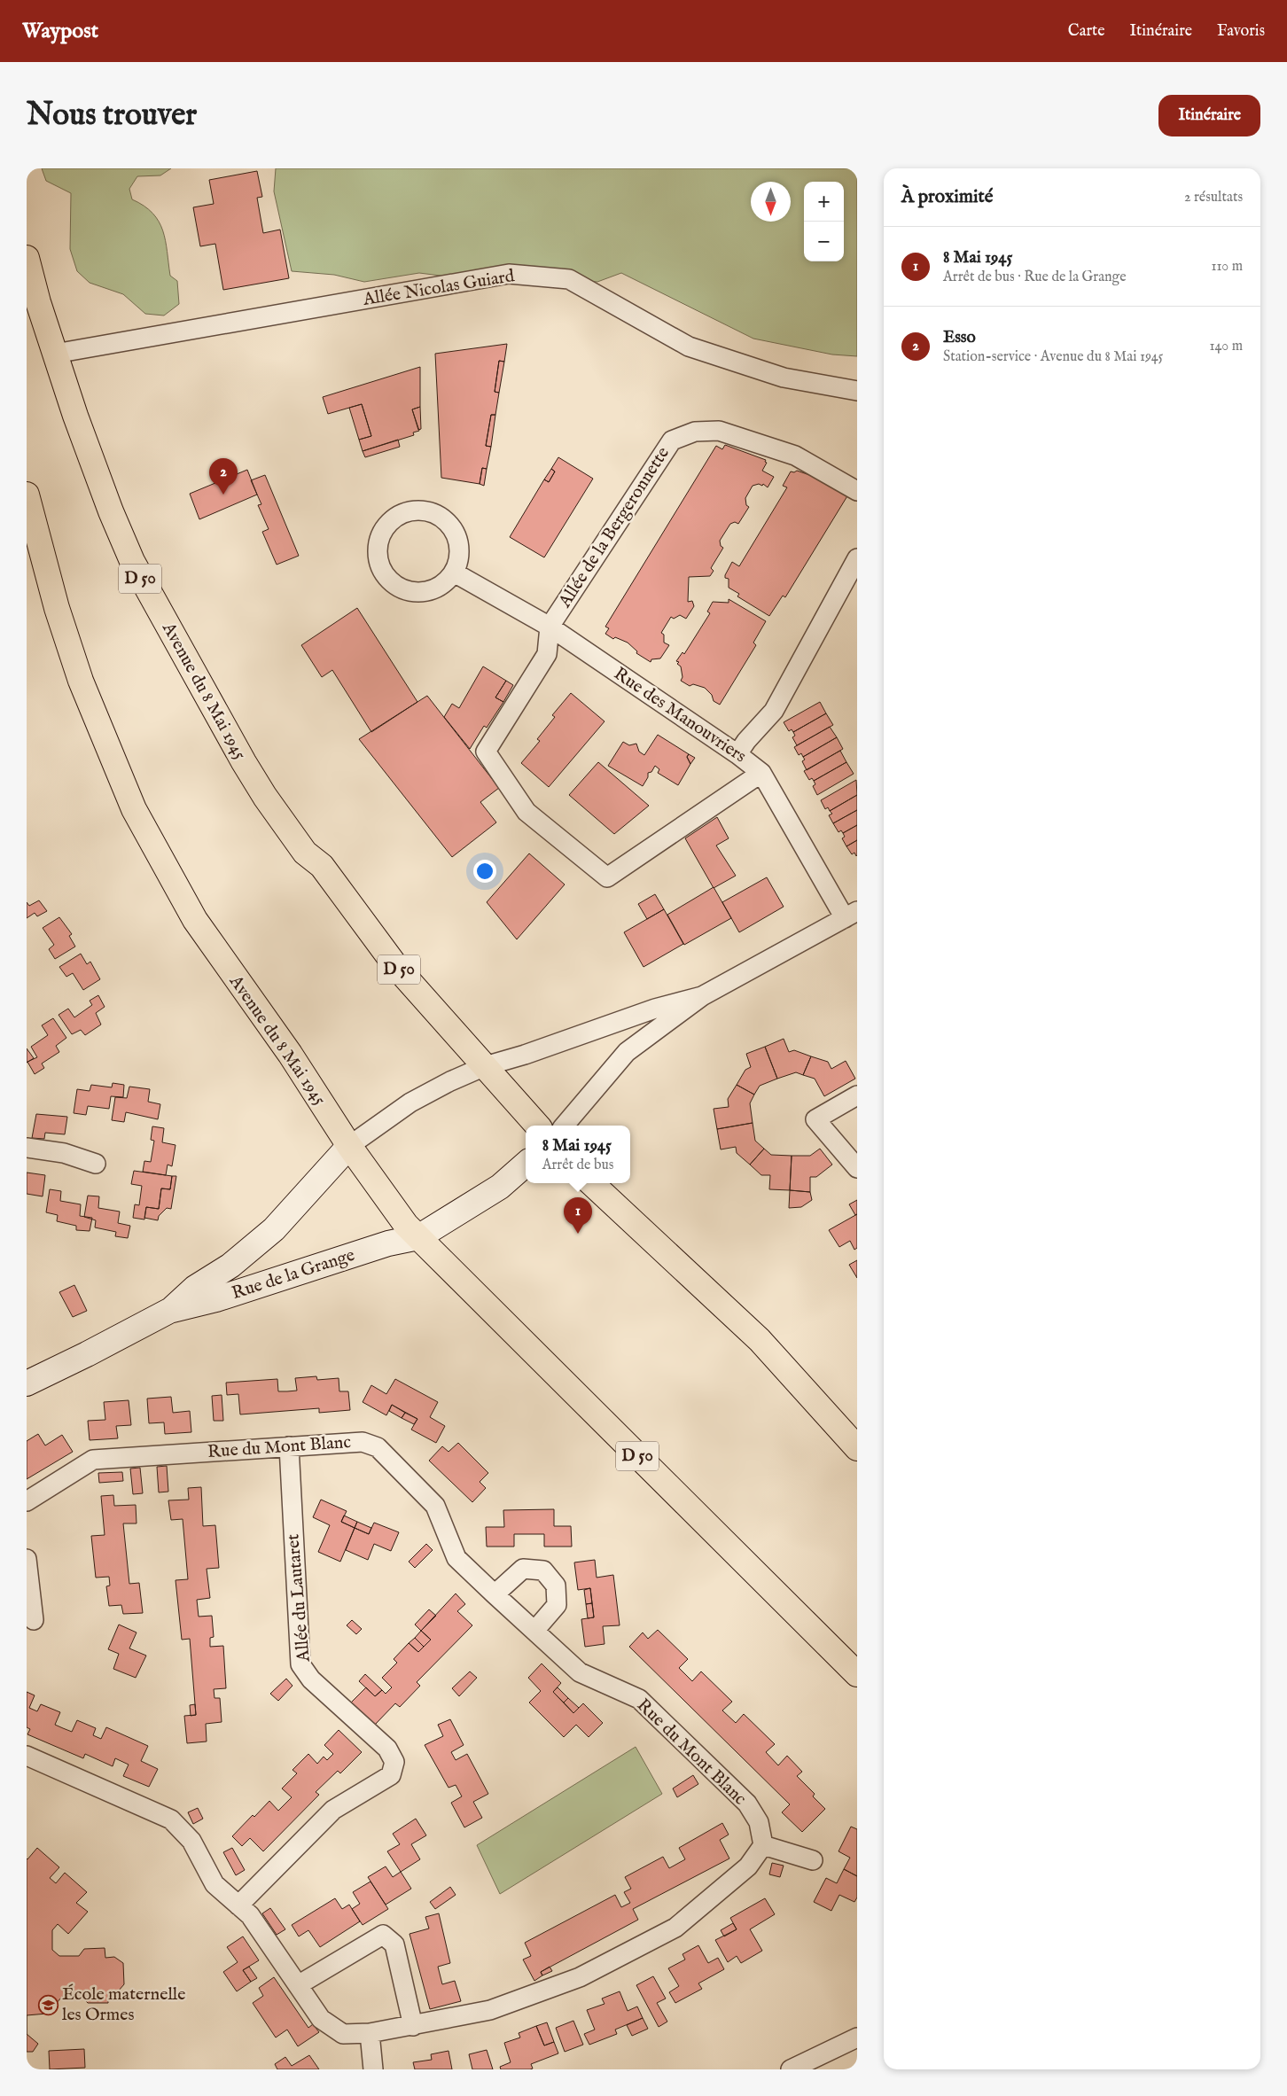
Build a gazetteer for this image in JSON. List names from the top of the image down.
{
  "streets": {
    "main road": ["D 50", "Avenue du 8 Mai 1945"],
    "street": [
      "Allée Nicolas Guiard",
      "Allée de la Bergeronnette",
      "Rue des Manouvriers",
      "Rue de la Grange",
      "Rue du Mont Blanc",
      "Allée du Lautaret"
    ]
  },
  "crossings": [
    ["Allée Nicolas Guiard", "Avenue du 8 Mai 1945"],
    ["Allée de la Bergeronnette", "Rue des Manouvriers"],
    ["D 50", "Avenue du 8 Mai 1945"],
    ["D 50", "Rue de la Grange"],
    ["Avenue du 8 Mai 1945", "Rue de la Grange"],
    ["Rue du Mont Blanc", "Allée du Lautaret"]
  ],
  "places": {
    "school or university": ["École maternelle les Ormes"]
  },
  "north": "bottom",
  "page": {
    "header": "Waypost",
    "nav": ["Carte", "Itinéraire", "Favoris"],
    "buttons": "Itinéraire",
    "title": "Nous trouver",
    "heading": ["À proximité", "2 résultats"],
    "map_buttons": ["+", "−"],
    "list": [
      {
        "mark": "1",
        "name": "8 Mai 1945",
        "note": "Arrêt de bus · Rue de la Grange",
        "value": "110 m"
      },
      {
        "mark": "2",
        "name": "Esso",
        "note": "Station-service · Avenue du 8 Mai 1945",
        "value": "140 m"
      }
    ],
    "pins": ["2", "1"],
    "popup": ["8 Mai 1945", "Arrêt de bus"]
  }
}
